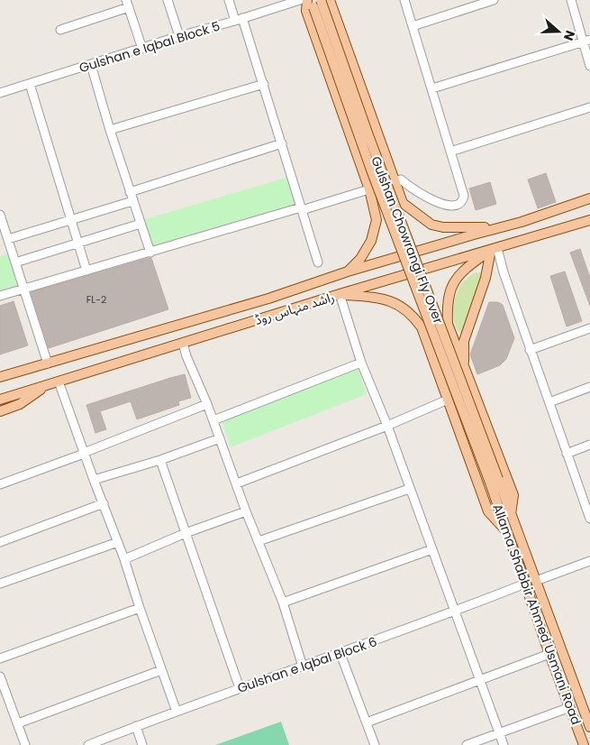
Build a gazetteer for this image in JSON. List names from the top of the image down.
{
  "streets": {
    "main road": ["Gulshan Chowrangi Fly Over", "راشد منہاس روڈ", "Allama Shabbir Ahmed Usmani Road"],
    "street": ["Gulshan e Iqbal Block 5", "Gulshan e Iqbal Block 6"]
  },
  "crossings": [
    ["Gulshan Chowrangi Fly Over", "Allama Shabbir Ahmed Usmani Road"],
    ["Allama Shabbir Ahmed Usmani Road", "Gulshan e Iqbal Block 6"]
  ],
  "house_numbers": ["FL-2"],
  "north": "right"
}
